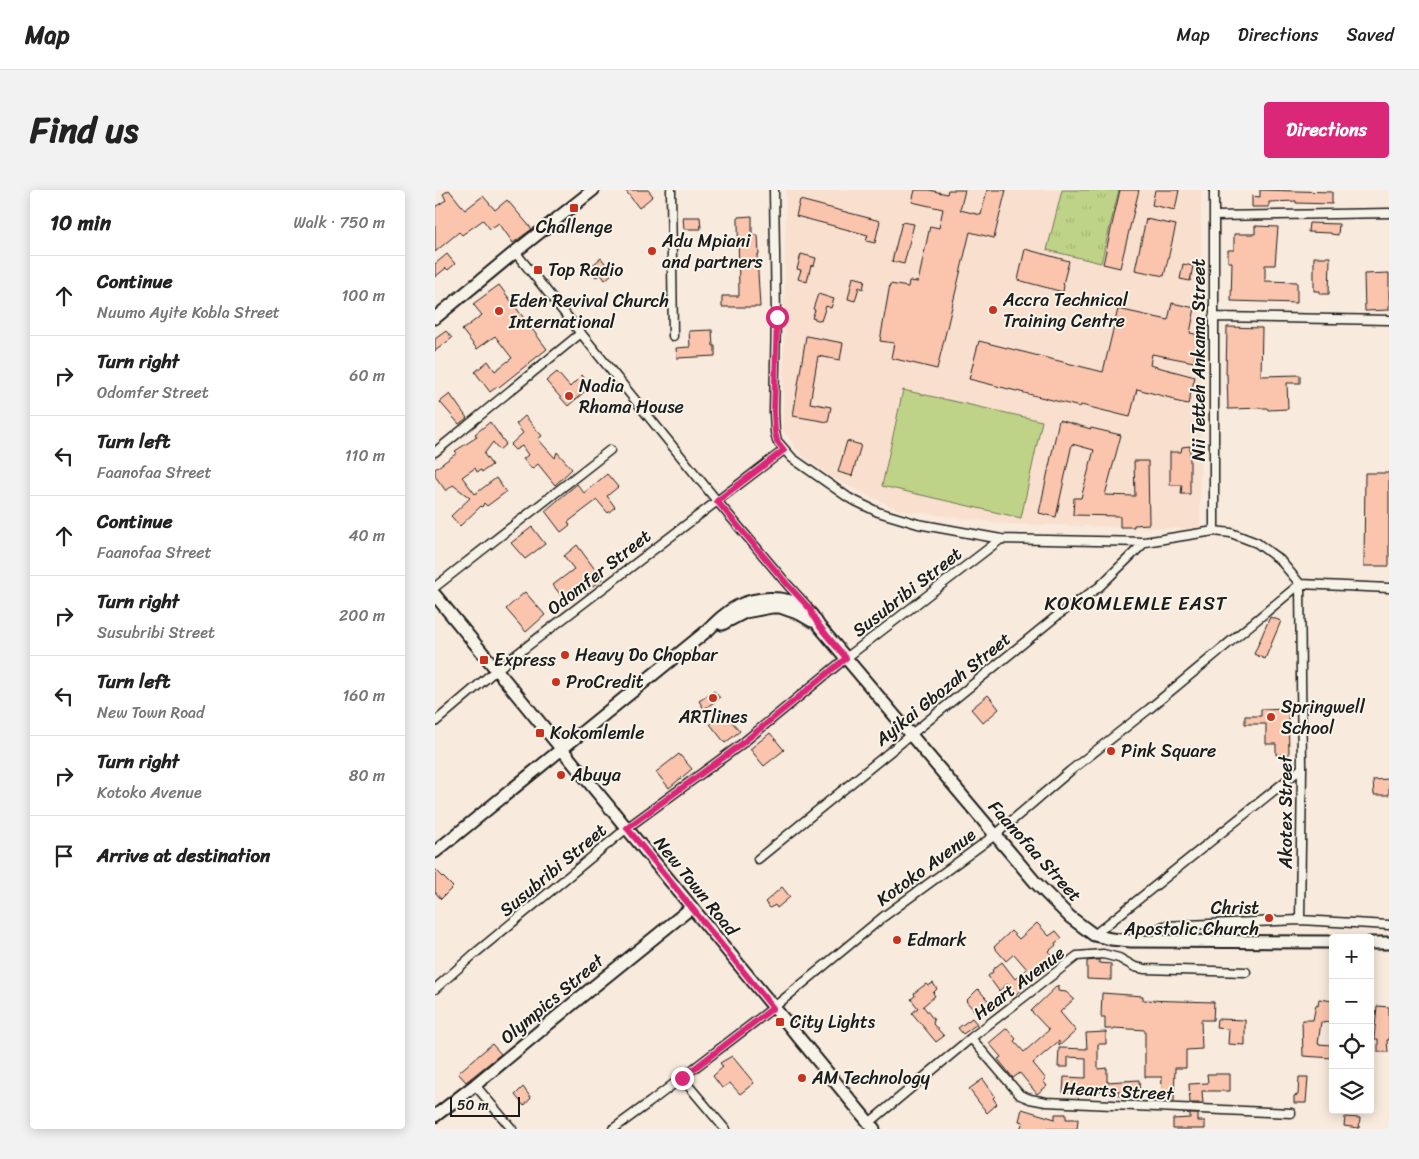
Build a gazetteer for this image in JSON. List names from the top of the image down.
{
  "streets": {
    "main road": ["Faanofaa Street", "New Town Road", "Olympics Street"],
    "street": [
      "Nii Tetteh Ankama Street",
      "Odomfer Street",
      "Susubribi Street",
      "Ayikai Gbozah Street",
      "Akotex Street",
      "Kotoko Avenue",
      "Heart Avenue",
      "Hearts Street"
    ]
  },
  "crossings": [
    ["Odomfer Street", "New Town Road"],
    ["Susubribi Street", "Faanofaa Street"],
    ["Susubribi Street", "New Town Road"],
    ["Ayikai Gbozah Street", "Faanofaa Street"],
    ["Akotex Street", "Kotoko Avenue"],
    ["Faanofaa Street", "Kotoko Avenue"],
    ["Kotoko Avenue", "New Town Road"],
    ["New Town Road", "Heart Avenue"],
    ["New Town Road", "Olympics Street"],
    ["Heart Avenue", "Hearts Street"]
  ],
  "districts": ["KOKOMLEMLE EAST"],
  "places": {
    "transit": [
      "Challenge",
      "Top Radio",
      "Express",
      "Kokomlemle",
      "City Lights"
    ],
    "other": [
      "Adu Mpiani and partners",
      "Accra Technical Training Centre",
      "Eden Revival Church International",
      "Nadia Rhama House",
      "Heavy Do Chopbar",
      "ProCredit",
      "ARTlines",
      "Springwell School",
      "Pink Square",
      "Abuya",
      "Christ Apostolic Church",
      "Edmark",
      "AM Technology"
    ]
  },
  "scale_bar": "50 m",
  "page": {
    "header": "Map",
    "nav": ["Map", "Directions", "Saved"],
    "title": "Find us",
    "buttons": "Directions",
    "heading": ["10 min", "Walk · 750 m"],
    "list": [
      ["Continue", "Nuumo Ayite Kobla Street", "100 m"],
      ["Turn right", "Odomfer Street", "60 m"],
      ["Turn left", "Faanofaa Street", "110 m"],
      ["Continue", "Faanofaa Street", "40 m"],
      ["Turn right", "Susubribi Street", "200 m"],
      ["Turn left", "New Town Road", "160 m"],
      ["Turn right", "Kotoko Avenue", "80 m"],
      "Arrive at destination"
    ],
    "map_buttons": ["+", "−"],
    "scale": "50 m"
  }
}
